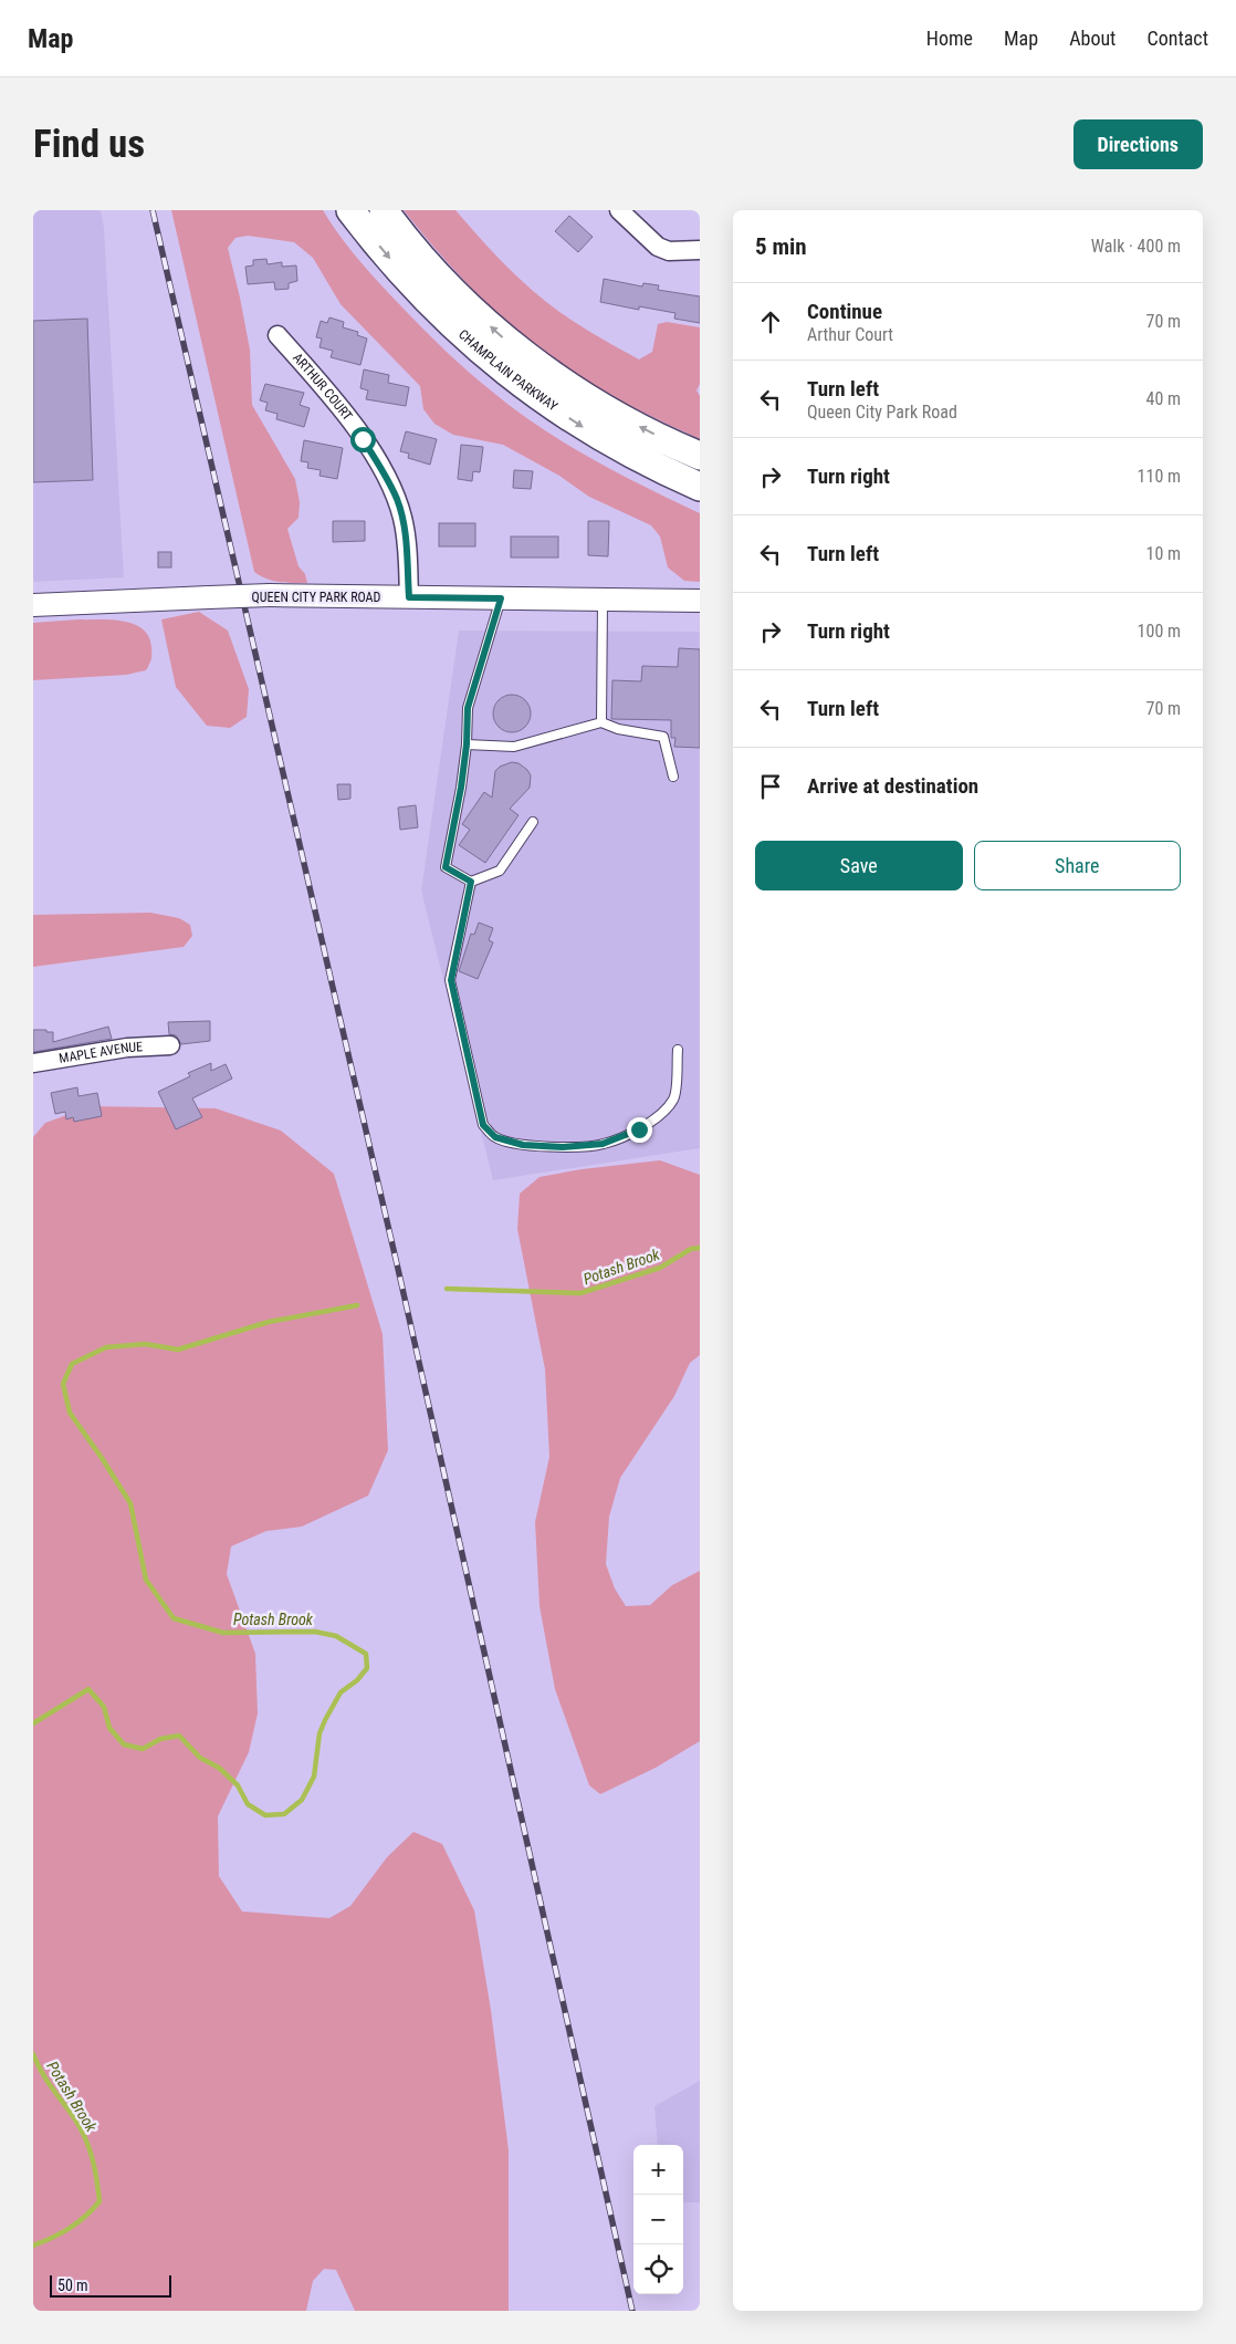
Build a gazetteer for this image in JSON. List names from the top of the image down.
{
  "streets": {
    "main road": ["CHAMPLAIN PARKWAY"],
    "street": ["ARTHUR COURT", "QUEEN CITY PARK ROAD", "MAPLE AVENUE"]
  },
  "crossings": [
    ["ARTHUR COURT", "QUEEN CITY PARK ROAD"]
  ],
  "water": ["Potash Brook"],
  "scale_bar": "50 m",
  "page": {
    "header": "Map",
    "nav": [
      "Home",
      "Map",
      "About",
      "Contact"
    ],
    "buttons": [
      "Directions",
      ["Save", "Share"]
    ],
    "title": "Find us",
    "heading": ["5 min", "Walk · 400 m"],
    "list": [
      ["Continue", "Arthur Court", "70 m"],
      ["Turn left", "Queen City Park Road", "40 m"],
      ["Turn right", "110 m"],
      ["Turn left", "10 m"],
      ["Turn right", "100 m"],
      ["Turn left", "70 m"],
      "Arrive at destination"
    ],
    "map_buttons": ["+", "−"],
    "scale": "50 m"
  }
}
